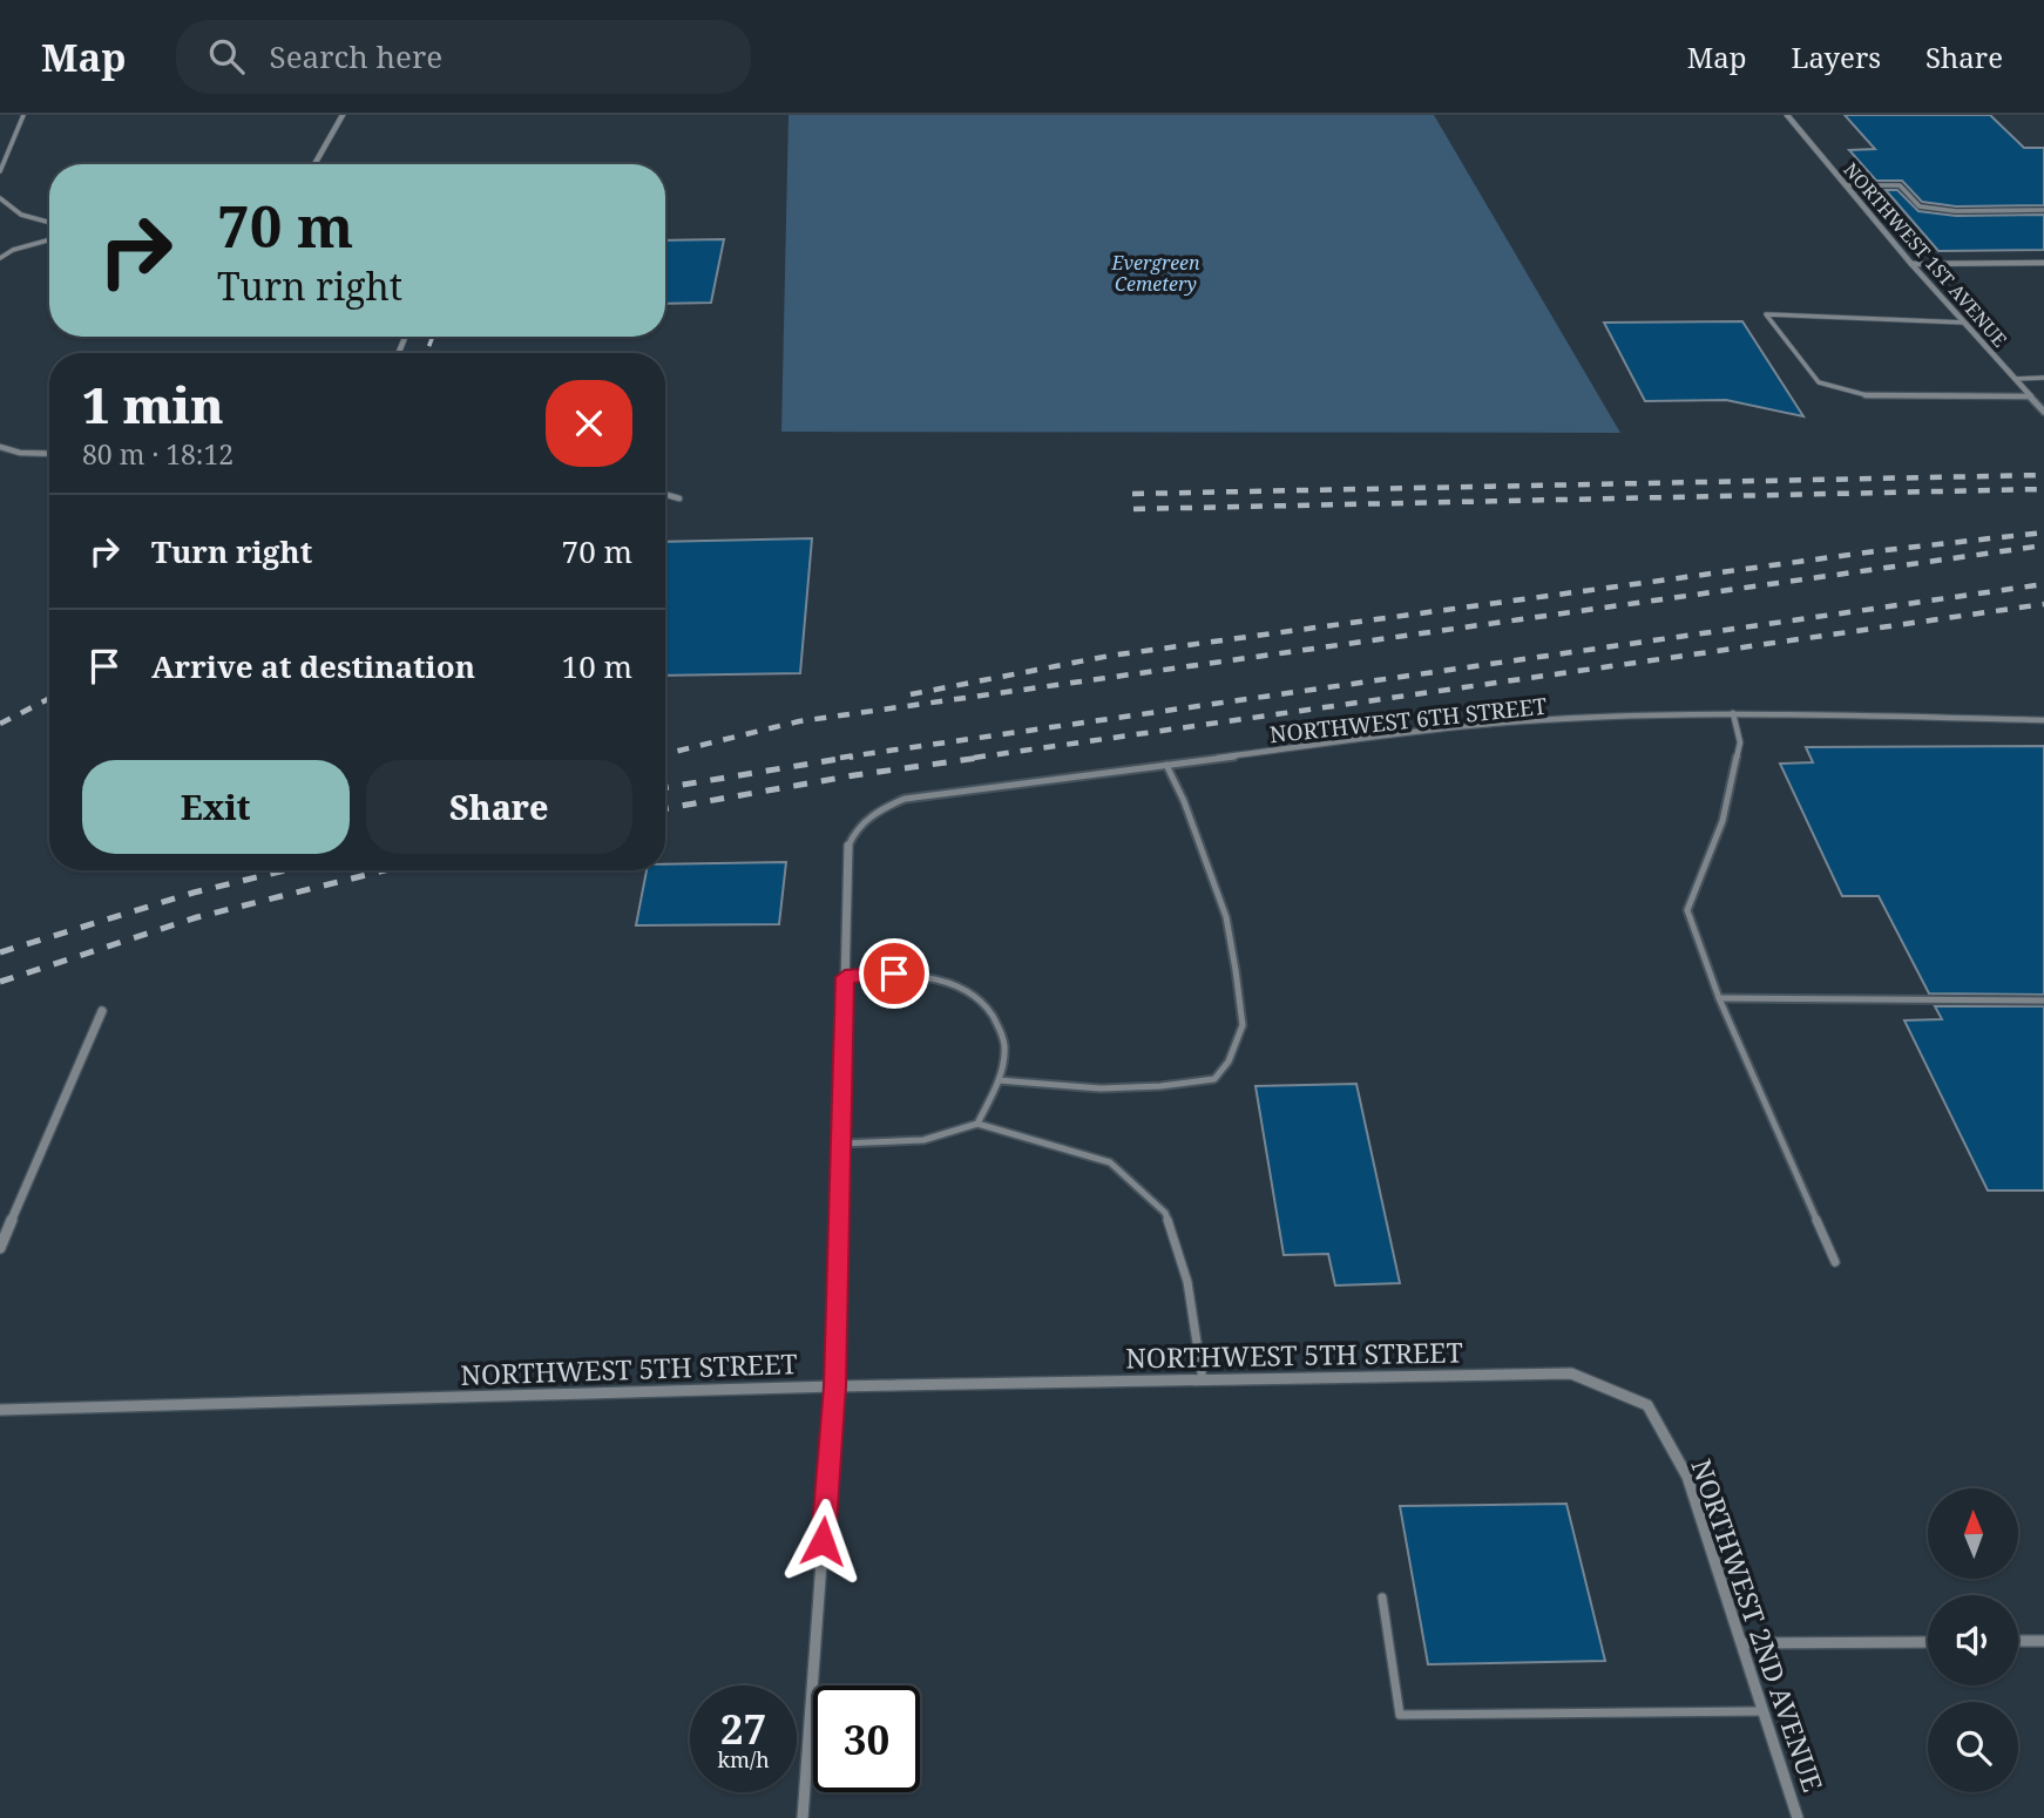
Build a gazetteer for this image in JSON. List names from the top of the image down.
{
  "streets": {
    "street": ["NORTHWEST 1ST AVENUE", "NORTHWEST 5TH STREET", "NORTHWEST 2ND AVENUE"],
    "lane": ["NORTHWEST 6TH STREET"]
  },
  "crossings": [
    ["NORTHWEST 5TH STREET", "NORTHWEST 2ND AVENUE"]
  ],
  "parks": ["Evergreen Cemetery"],
  "north": "top",
  "page": {
    "header": "Map",
    "search": "Search here",
    "nav": ["Map", "Layers", "Share"],
    "turn": ["70 m", "Turn right"],
    "heading": ["1 min", "80 m · 18:12"],
    "list": [
      {
        "name": "Turn right",
        "value": "70 m"
      },
      {
        "name": "Arrive at destination",
        "value": "10 m"
      }
    ],
    "buttons": ["Exit", "Share"],
    "speed": "27 km/h",
    "limit": "30"
  }
}
